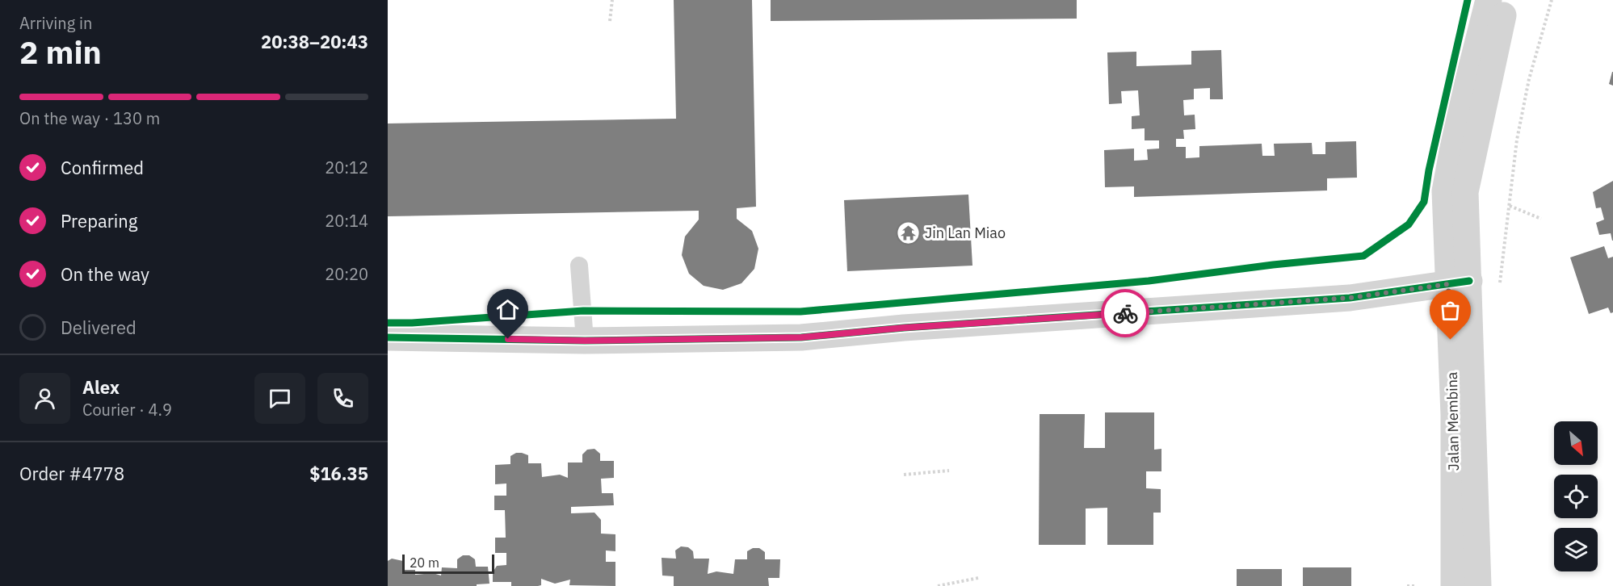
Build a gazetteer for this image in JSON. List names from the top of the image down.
{
  "streets": {
    "street": ["Jalan Membina"]
  },
  "places": {
    "temple": ["Jin Lan Miao"]
  },
  "scale_bar": "20 m",
  "north": "bottom right",
  "page": {
    "heading": ["2 min", "Arriving in", "20:38–20:43"],
    "panel": [
      "Alex",
      "Courier · 4.9",
      "Order #4778",
      "$16.35"
    ],
    "bar": "On the way · 130 m",
    "list": [
      ["Confirmed", "20:12"],
      ["Preparing", "20:14"],
      ["On the way", "20:20"],
      "Delivered"
    ],
    "scale": "20 m"
  }
}
